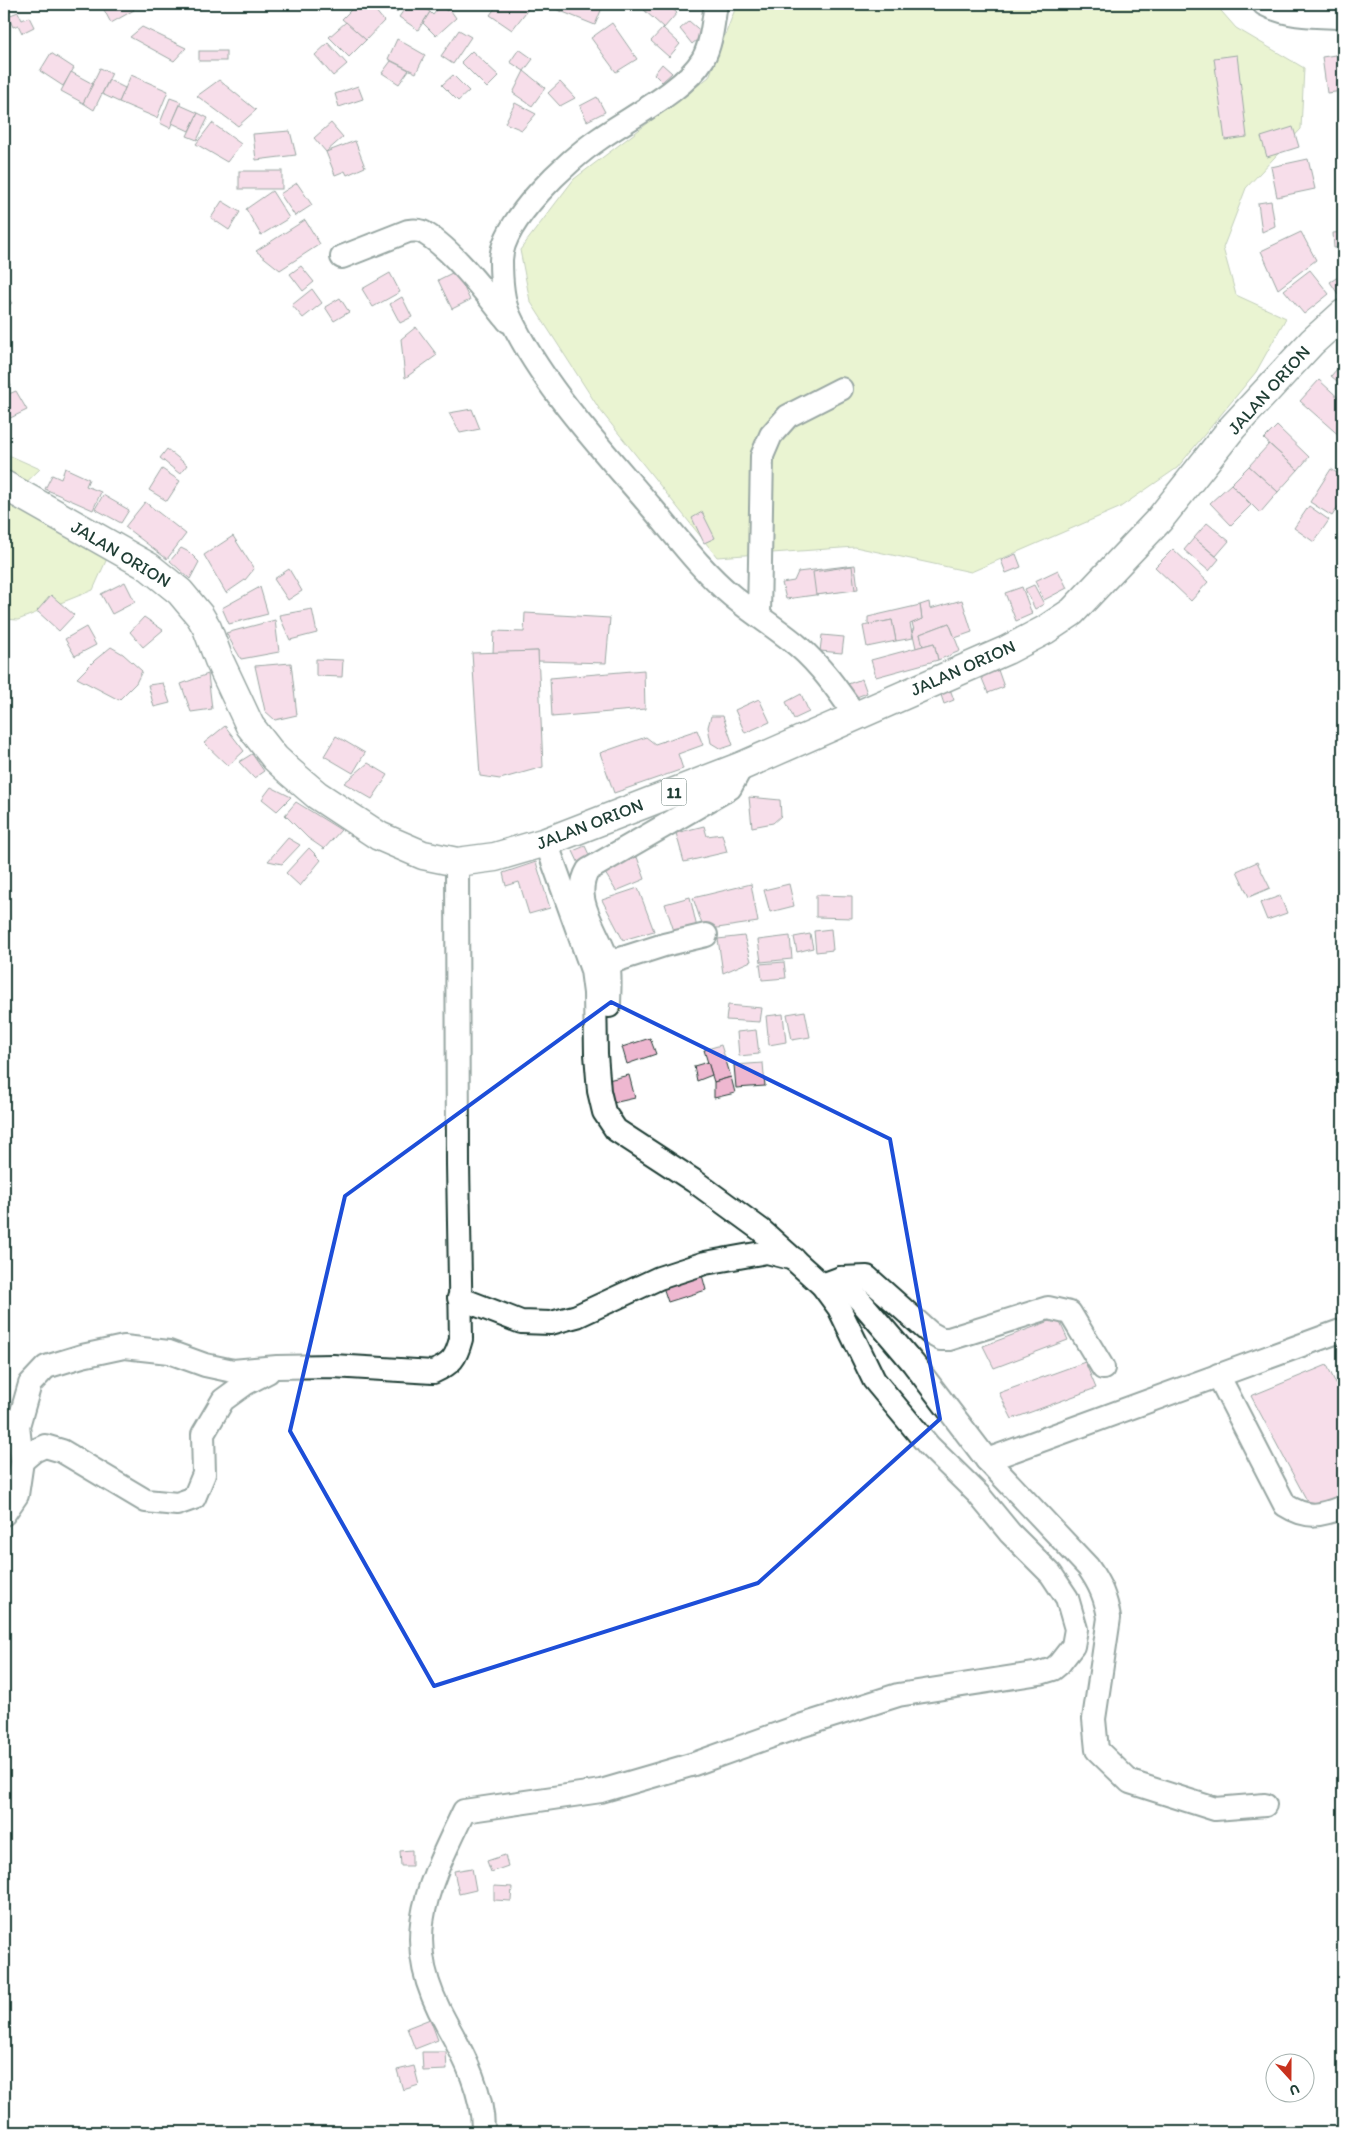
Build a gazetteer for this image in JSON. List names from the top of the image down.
{
  "streets": {
    "highway": ["JALAN ORION", "11"]
  },
  "north": "bottom"
}
